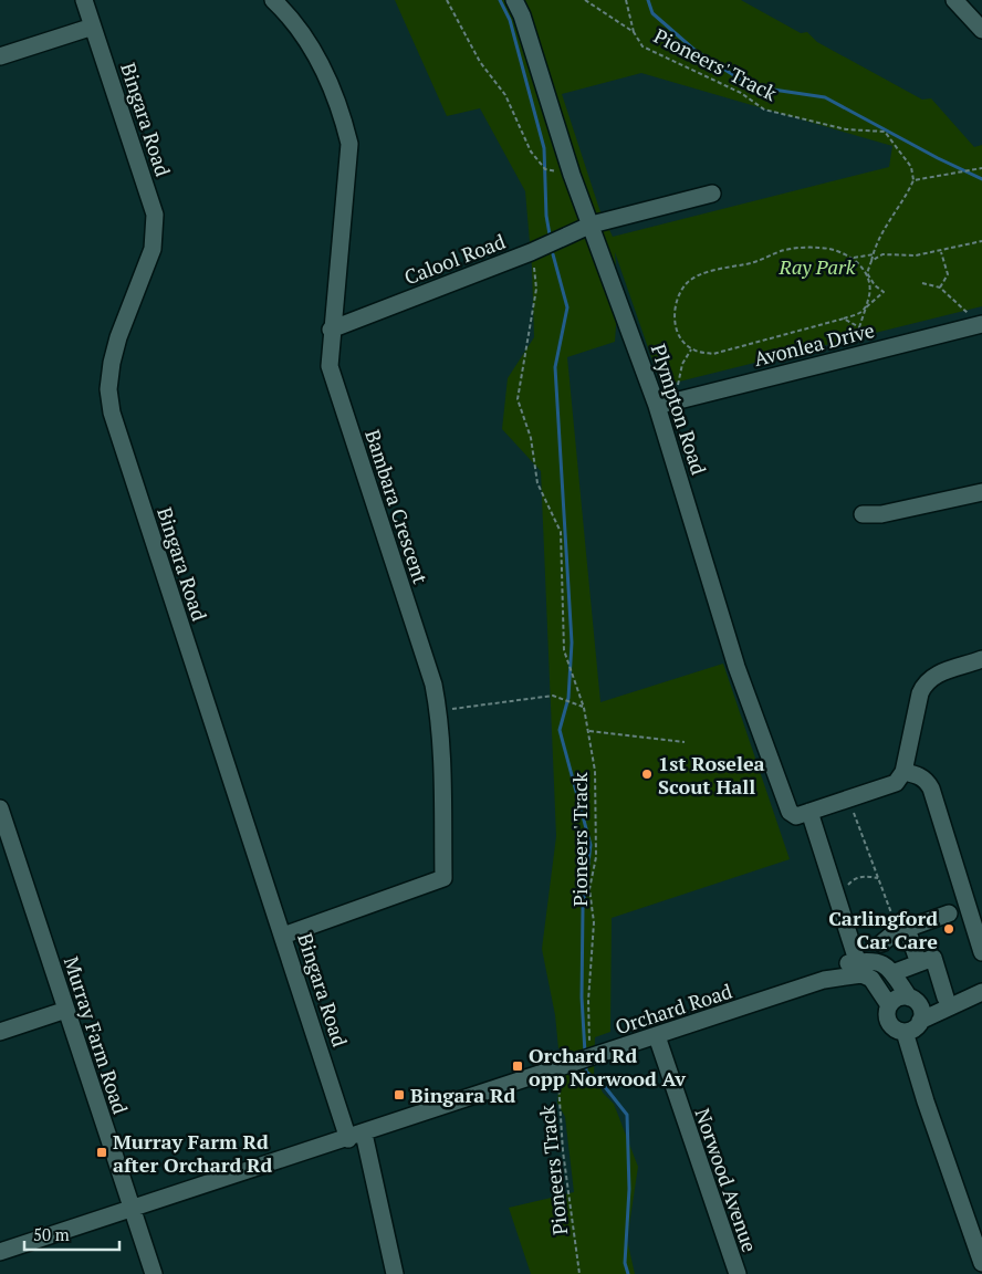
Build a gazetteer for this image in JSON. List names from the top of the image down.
{
  "streets": {
    "street": [
      "Bingara Road",
      "Calool Road",
      "Avonlea Drive",
      "Plympton Road",
      "Bambara Crescent",
      "Orchard Road",
      "Murray Farm Road",
      "Norwood Avenue"
    ],
    "path": ["Pioneers' Track", "Pioneers Track"]
  },
  "crossings": [
    ["Pioneers' Track", "Calool Road"],
    ["Pioneers' Track", "Orchard Road"],
    ["Bingara Road", "Bambara Crescent"],
    ["Bingara Road", "Orchard Road"],
    ["Calool Road", "Plympton Road"],
    ["Calool Road", "Bambara Crescent"],
    ["Avonlea Drive", "Plympton Road"],
    ["Orchard Road", "Murray Farm Road"],
    ["Orchard Road", "Pioneers Track"],
    ["Orchard Road", "Norwood Avenue"]
  ],
  "parks": ["Ray Park"],
  "places": {
    "other": ["1st Roselea Scout Hall", "Carlingford Car Care"],
    "transit": ["Orchard Rd opp Norwood Av", "Bingara Rd", "Murray Farm Rd after Orchard Rd"]
  },
  "scale_bar": "50 m"
}
